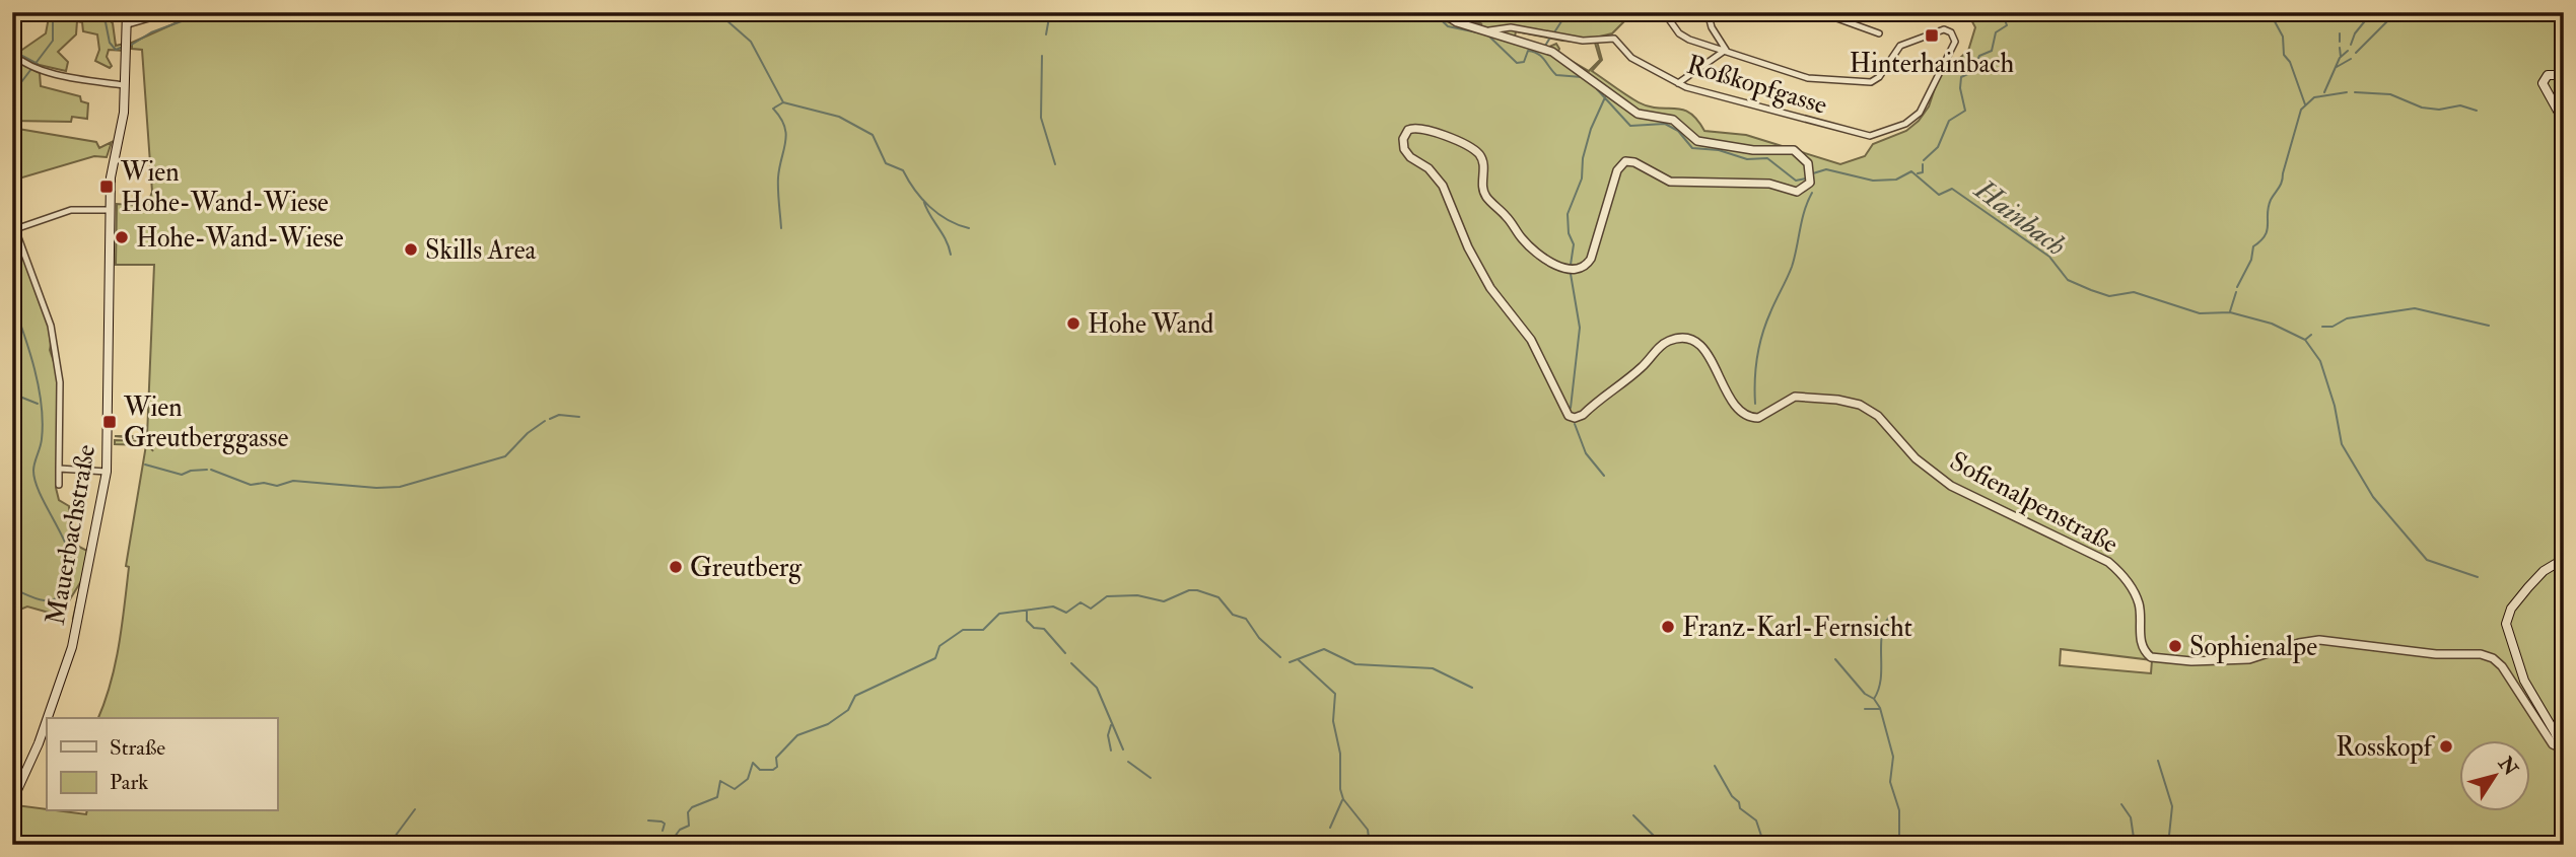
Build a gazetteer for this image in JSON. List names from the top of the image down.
{
  "streets": {
    "main road": ["Mauerbachstraße"],
    "street": ["Roßkopfgasse", "Sofienalpenstraße"]
  },
  "crossings": [
    ["Roßkopfgasse", "Sofienalpenstraße"]
  ],
  "water": ["Hainbach"],
  "places": {
    "transit": ["Hinterhainbach", "Wien Hohe-Wand-Wiese", "Wien Greutberggasse"],
    "other": [
      "Hohe-Wand-Wiese",
      "Skills Area",
      "Hohe Wand",
      "Greutberg",
      "Franz-Karl-Fernsicht",
      "Sophienalpe",
      "Rosskopf"
    ]
  },
  "legend": ["Straße", "Park"],
  "north": "top right"
}
